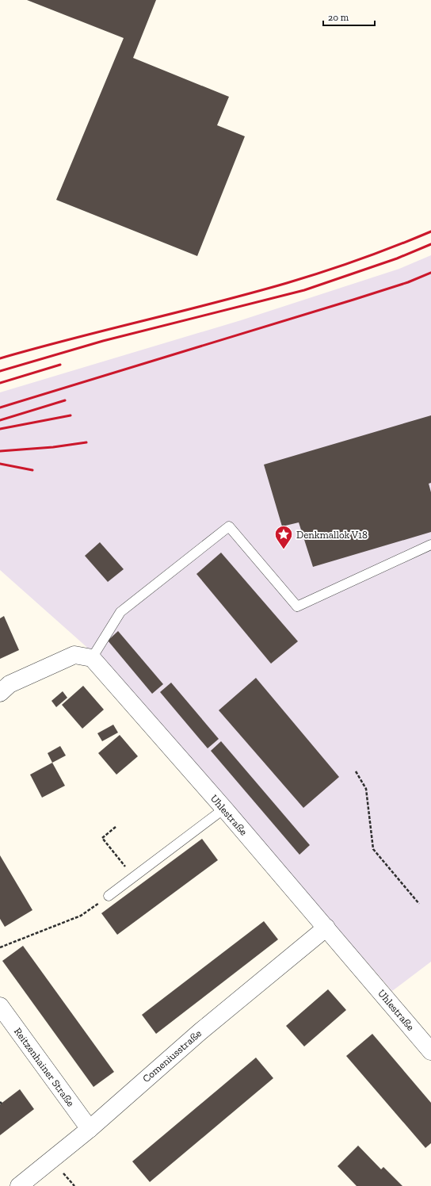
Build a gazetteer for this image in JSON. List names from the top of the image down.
{
  "streets": {
    "street": ["Uhlestraße", "Comeniusstraße", "Reitzenhainer Straße"]
  },
  "crossings": [
    ["Uhlestraße", "Comeniusstraße"],
    ["Comeniusstraße", "Reitzenhainer Straße"]
  ],
  "places": {
    "place": ["Denkmallok V18"]
  },
  "scale_bar": "20 m"
}
